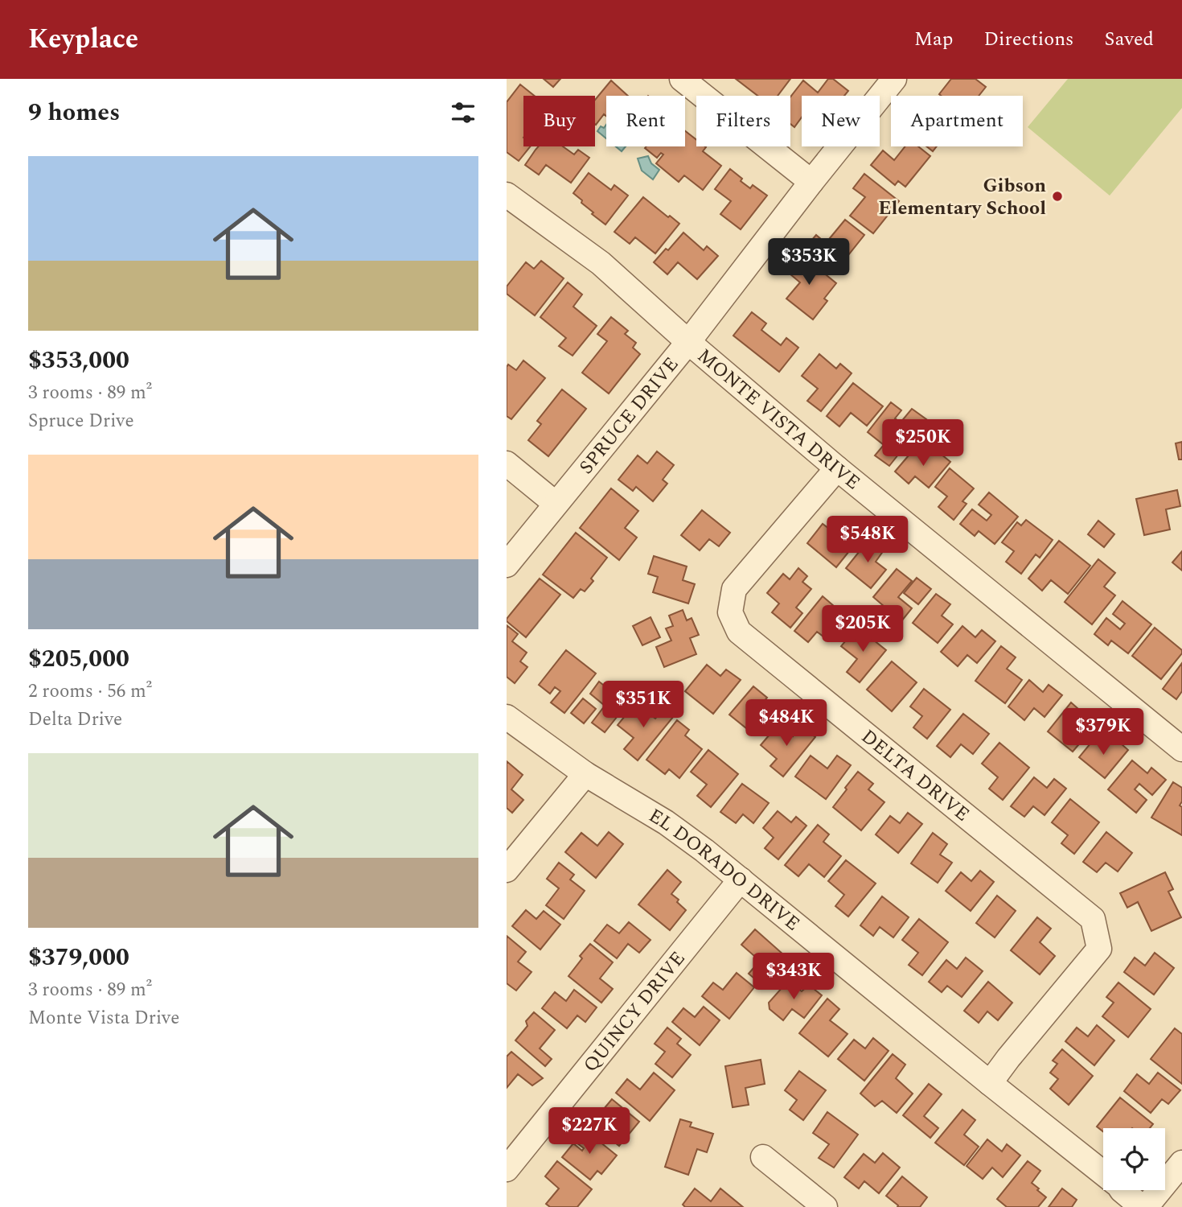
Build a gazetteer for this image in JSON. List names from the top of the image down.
{
  "streets": {
    "street": [
      "SPRUCE DRIVE",
      "MONTE VISTA DRIVE",
      "DELTA DRIVE",
      "EL DORADO DRIVE",
      "QUINCY DRIVE"
    ]
  },
  "crossings": [
    ["SPRUCE DRIVE", "MONTE VISTA DRIVE"],
    ["MONTE VISTA DRIVE", "DELTA DRIVE"],
    ["DELTA DRIVE", "EL DORADO DRIVE"],
    ["EL DORADO DRIVE", "QUINCY DRIVE"]
  ],
  "places": ["Gibson Elementary School"],
  "page": {
    "header": "Keyplace",
    "nav": ["Map", "Directions", "Saved"],
    "heading": "9 homes",
    "chip": [
      "Buy",
      "Rent",
      "Filters",
      "New",
      "Apartment"
    ],
    "list": [
      {
        "name": "$353,000",
        "note": "3 rooms · 89 m² · Spruce Drive"
      },
      {
        "name": "$205,000",
        "note": "2 rooms · 56 m² · Delta Drive"
      },
      {
        "name": "$379,000",
        "note": "3 rooms · 89 m² · Monte Vista Drive"
      }
    ],
    "price": [
      "$353K",
      "$250K",
      "$548K",
      "$205K",
      "$351K",
      "$484K",
      "$379K",
      "$343K",
      "$227K"
    ]
  }
}
